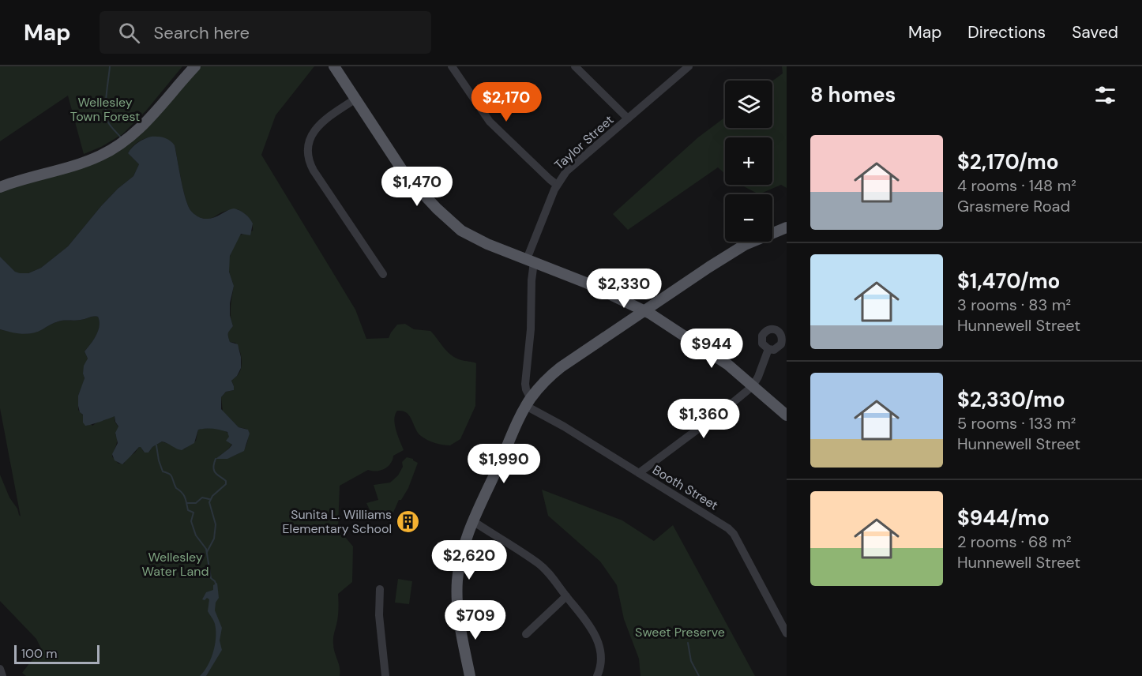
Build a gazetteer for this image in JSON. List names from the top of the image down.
{
  "streets": {
    "street": ["Taylor Street", "Booth Street"]
  },
  "crossings": [
    ["Taylor Street", "Booth Street"]
  ],
  "parks": ["Wellesley Town Forest", "Wellesley Water Land", "Sweet Preserve"],
  "places": {
    "building": ["Sunita L. Williams Elementary School"]
  },
  "scale_bar": "100 m",
  "page": {
    "header": "Map",
    "search": "Search here",
    "nav": ["Map", "Directions", "Saved"],
    "heading": "8 homes",
    "map_buttons": ["+", "−"],
    "price": [
      "$2,170",
      "$1,470",
      "$2,330",
      "$944",
      "$1,360",
      "$1,990",
      "$2,620",
      "$709"
    ],
    "list": [
      {
        "name": "$2,170/mo",
        "note": "4 rooms · 148 m² · Grasmere Road"
      },
      {
        "name": "$1,470/mo",
        "note": "3 rooms · 83 m² · Hunnewell Street"
      },
      {
        "name": "$2,330/mo",
        "note": "5 rooms · 133 m² · Hunnewell Street"
      },
      {
        "name": "$944/mo",
        "note": "2 rooms · 68 m² · Hunnewell Street"
      }
    ],
    "scale": "100 m"
  }
}
